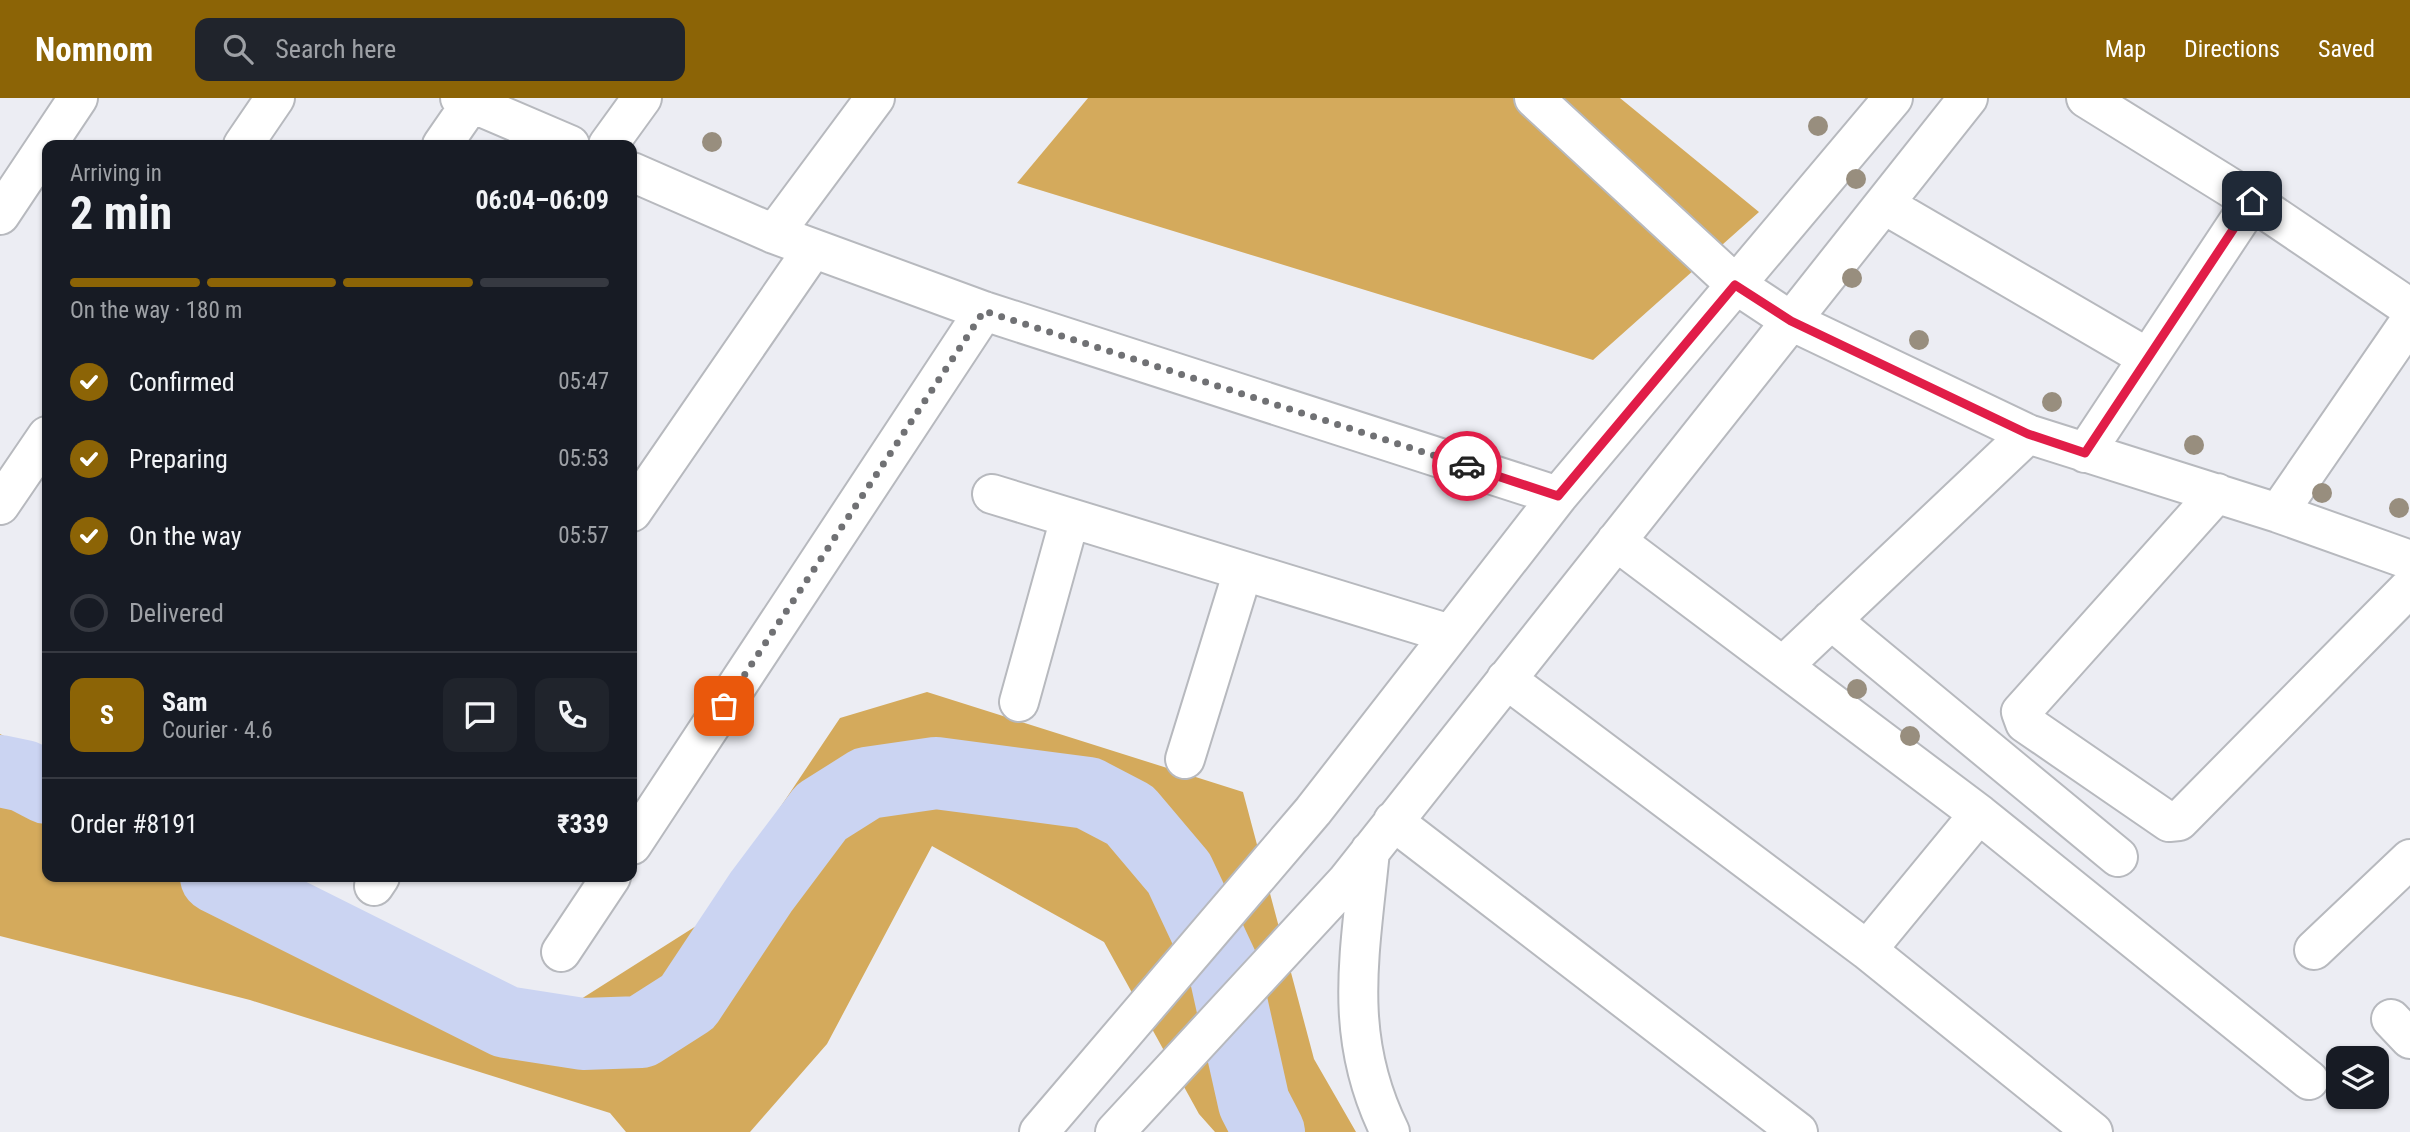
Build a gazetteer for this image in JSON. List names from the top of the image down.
{
  "page": {
    "header": "Nomnom",
    "search": "Search here",
    "nav": ["Map", "Directions", "Saved"],
    "heading": ["2 min", "Arriving in", "06:04–06:09"],
    "panel": [
      "Sam",
      "Courier · 4.6",
      "Order #8191",
      "₹339"
    ],
    "bar": "On the way · 180 m",
    "list": [
      ["Confirmed", "05:47"],
      ["Preparing", "05:53"],
      ["On the way", "05:57"],
      "Delivered"
    ],
    "round": "S"
  }
}
